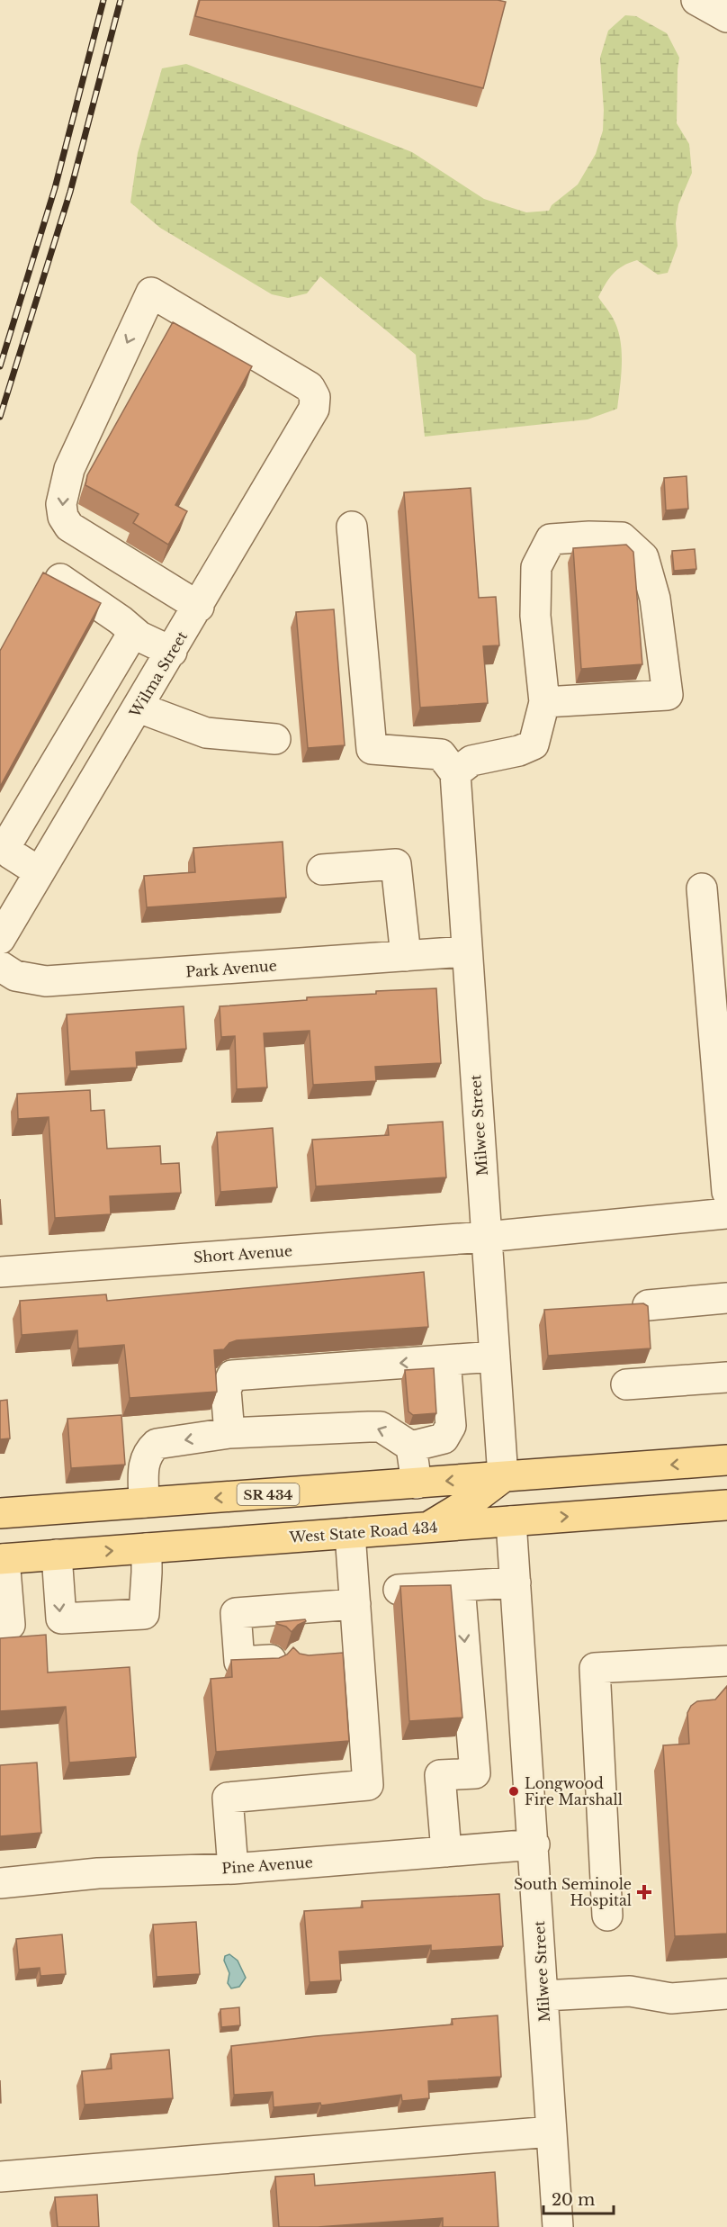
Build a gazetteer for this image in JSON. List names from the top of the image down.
{
  "streets": {
    "main road": ["SR 434", "West State Road 434"],
    "street": [
      "Wilma Street",
      "Park Avenue",
      "Milwee Street",
      "Short Avenue",
      "Pine Avenue"
    ]
  },
  "crossings": [
    ["Park Avenue", "Milwee Street"],
    ["Milwee Street", "Short Avenue"],
    ["Milwee Street", "SR 434"],
    ["Milwee Street", "West State Road 434"],
    ["Milwee Street", "Pine Avenue"]
  ],
  "places": {
    "other": ["Longwood Fire Marshall"],
    "health": ["South Seminole Hospital"]
  },
  "scale_bar": "20 m"
}
